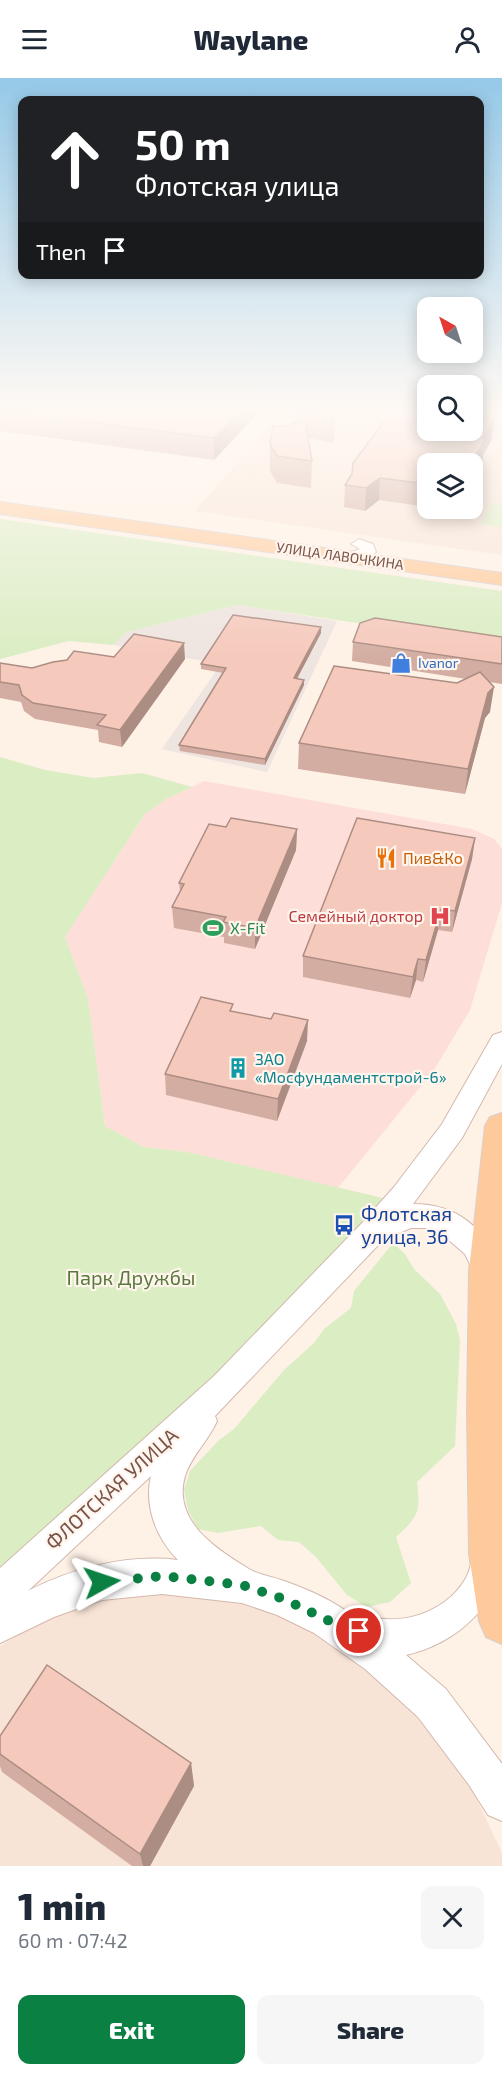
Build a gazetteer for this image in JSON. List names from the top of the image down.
{
  "streets": {
    "main road": ["УЛИЦА ЛАВОЧКИНА"],
    "street": ["ФЛОТСКАЯ УЛИЦА"]
  },
  "parks": ["Парк Дружбы"],
  "places": {
    "shop": ["Ivanor"],
    "restaurant": ["Пив&Ко"],
    "hospital": ["Семейный доктор"],
    "sports": ["X-Fit"],
    "building": ["ЗАО «Мосфундаментстрой-6»"],
    "bus stop": ["Флотская улица, 36"]
  },
  "north": "top left",
  "page": {
    "header": "Waylane",
    "turn": ["50 m", "Флотская улица"],
    "then": "Then",
    "heading": ["1 min", "60 m · 07:42"],
    "buttons": ["Exit", "Share"]
  }
}
